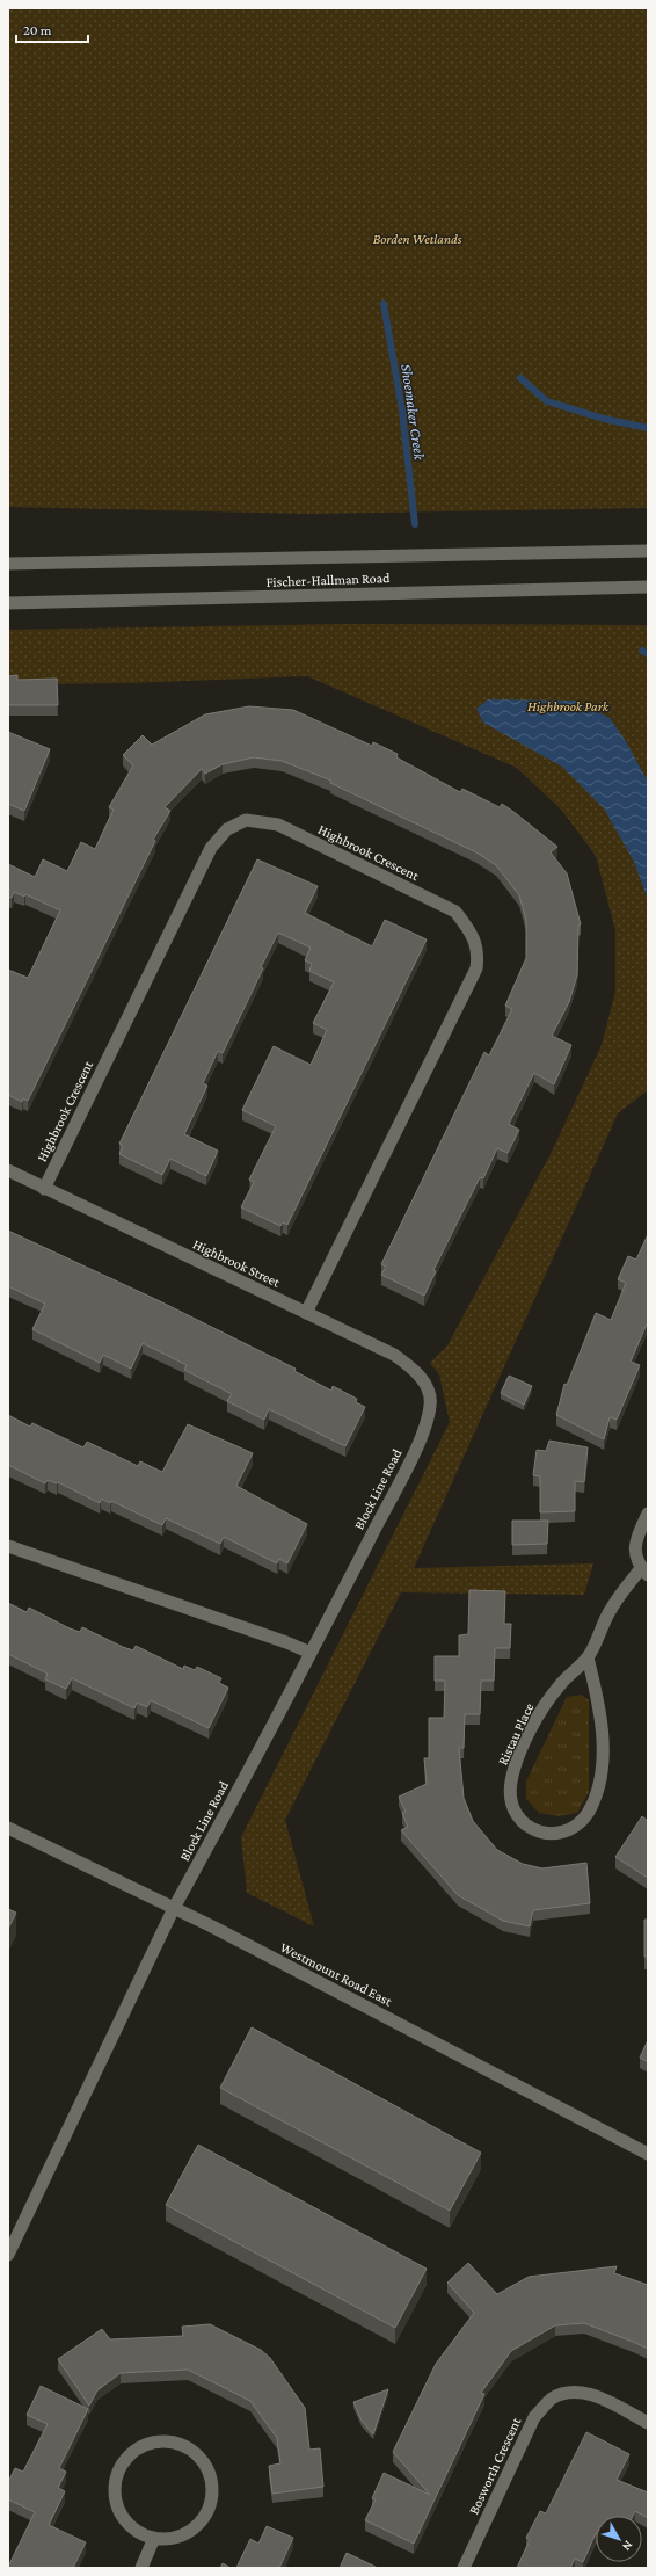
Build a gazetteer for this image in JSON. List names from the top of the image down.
{
  "streets": {
    "street": [
      "Fischer-Hallman Road",
      "Highbrook Crescent",
      "Highbrook Street",
      "Block Line Road",
      "Ristau Place",
      "Westmount Road East",
      "Bosworth Crescent"
    ]
  },
  "crossings": [
    ["Highbrook Crescent", "Highbrook Street"],
    ["Highbrook Street", "Block Line Road"],
    ["Block Line Road", "Westmount Road East"]
  ],
  "water": ["Shoemaker Creek"],
  "parks": ["Borden Wetlands", "Highbrook Park"],
  "scale_bar": "20 m",
  "north": "bottom right"
}
